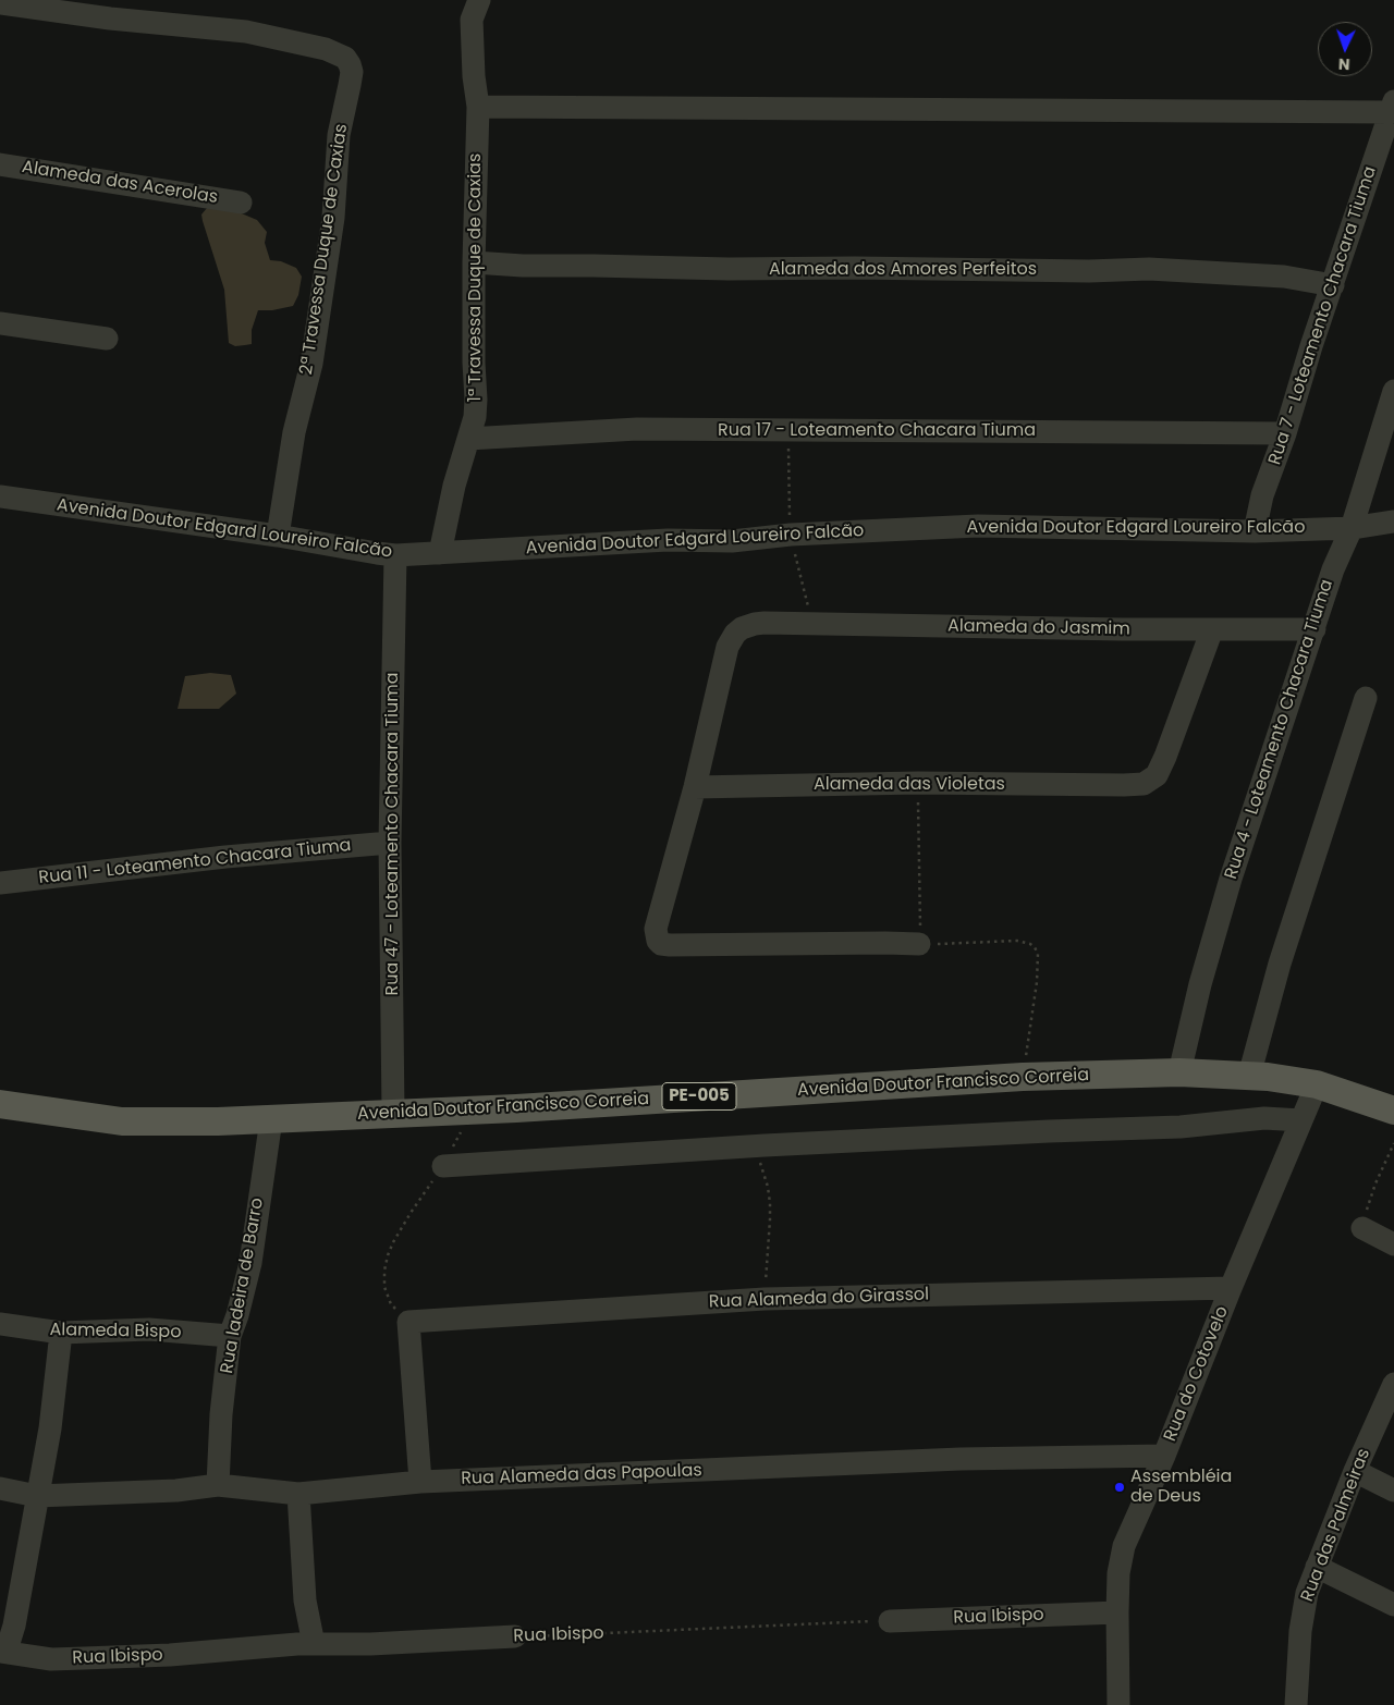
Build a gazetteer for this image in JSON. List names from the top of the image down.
{
  "streets": {
    "main road": ["Avenida Doutor Francisco Correia", "PE-005"],
    "street": [
      "Alameda das Acerolas",
      "2ª Travessa Duque de Caxias",
      "Alameda dos Amores Perfeitos",
      "1ª Travessa Duque de Caxias",
      "Rua 7 - Loteamento Chacara Tiuma",
      "Rua 17 - Loteamento Chacara Tiuma",
      "Avenida Doutor Edgard Loureiro Falcão",
      "Alameda do Jasmim",
      "Rua 4 - Loteamento Chacara Tiuma",
      "Alameda das Violetas",
      "Rua 47 - Loteamento Chacara Tiuma",
      "Rua 11 - Loteamento Chacara Tiuma",
      "Rua ladeira de Barro",
      "Rua Alameda do Girassol",
      "Alameda Bispo",
      "Rua do Cotovelo",
      "Rua Alameda das Papoulas",
      "Rua das Palmeiras",
      "Rua Ibispo"
    ]
  },
  "crossings": [
    ["2ª Travessa Duque de Caxias", "Avenida Doutor Edgard Loureiro Falcão"],
    ["Alameda dos Amores Perfeitos", "1ª Travessa Duque de Caxias"],
    ["Alameda dos Amores Perfeitos", "Rua 7 - Loteamento Chacara Tiuma"],
    ["1ª Travessa Duque de Caxias", "Rua 17 - Loteamento Chacara Tiuma"],
    ["1ª Travessa Duque de Caxias", "Avenida Doutor Edgard Loureiro Falcão"],
    ["Rua 7 - Loteamento Chacara Tiuma", "Rua 17 - Loteamento Chacara Tiuma"],
    ["Rua 7 - Loteamento Chacara Tiuma", "Avenida Doutor Edgard Loureiro Falcão"],
    ["Avenida Doutor Edgard Loureiro Falcão", "Rua 4 - Loteamento Chacara Tiuma"],
    ["Avenida Doutor Edgard Loureiro Falcão", "Rua 47 - Loteamento Chacara Tiuma"],
    ["Alameda do Jasmim", "Rua 4 - Loteamento Chacara Tiuma"],
    ["Alameda do Jasmim", "Alameda das Violetas"],
    ["Rua 4 - Loteamento Chacara Tiuma", "Avenida Doutor Francisco Correia"],
    ["Rua 47 - Loteamento Chacara Tiuma", "Rua 11 - Loteamento Chacara Tiuma"],
    ["Rua 47 - Loteamento Chacara Tiuma", "Avenida Doutor Francisco Correia"],
    ["Avenida Doutor Francisco Correia", "Rua ladeira de Barro"],
    ["Avenida Doutor Francisco Correia", "Rua do Cotovelo"],
    ["Rua ladeira de Barro", "Alameda Bispo"],
    ["Rua ladeira de Barro", "Rua Alameda das Papoulas"],
    ["Rua Alameda do Girassol", "Rua do Cotovelo"],
    ["Rua do Cotovelo", "Rua Alameda das Papoulas"],
    ["Rua do Cotovelo", "Rua Ibispo"]
  ],
  "places": ["Assembléia de Deus"],
  "north": "bottom"
}
